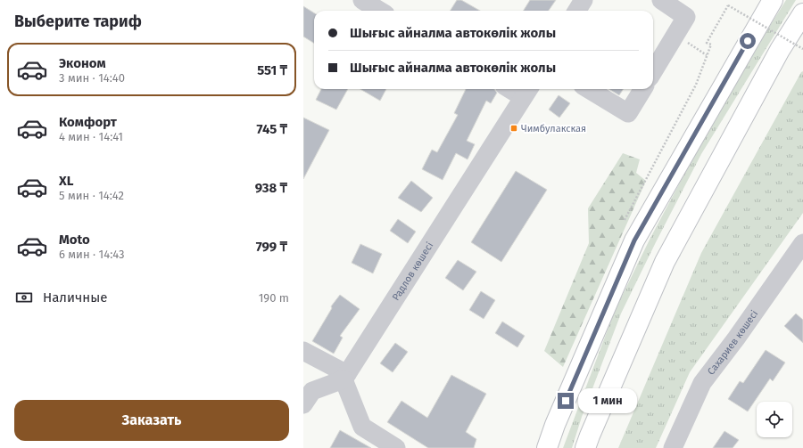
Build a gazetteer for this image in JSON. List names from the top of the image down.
{
  "streets": {
    "street": ["Радлов көшесі", "Сахариев көшесі"]
  },
  "places": {
    "transit": ["Чимбулакская"]
  },
  "page": {
    "heading": "Выберите тариф",
    "banner": ["Шығыс айналма автокөлік жолы", "Шығыс айналма автокөлік жолы"],
    "list": [
      {
        "name": "Эконом",
        "note": "3 мин · 14:40",
        "value": "551 ₸"
      },
      {
        "name": "Комфорт",
        "note": "4 мин · 14:41",
        "value": "745 ₸"
      },
      {
        "name": "XL",
        "note": "5 мин · 14:42",
        "value": "938 ₸"
      },
      {
        "name": "Moto",
        "note": "6 мин · 14:43",
        "value": "799 ₸"
      }
    ],
    "pay": ["Наличные", "190 m"],
    "bubble": "1 мин",
    "buttons": "Заказать"
  }
}
